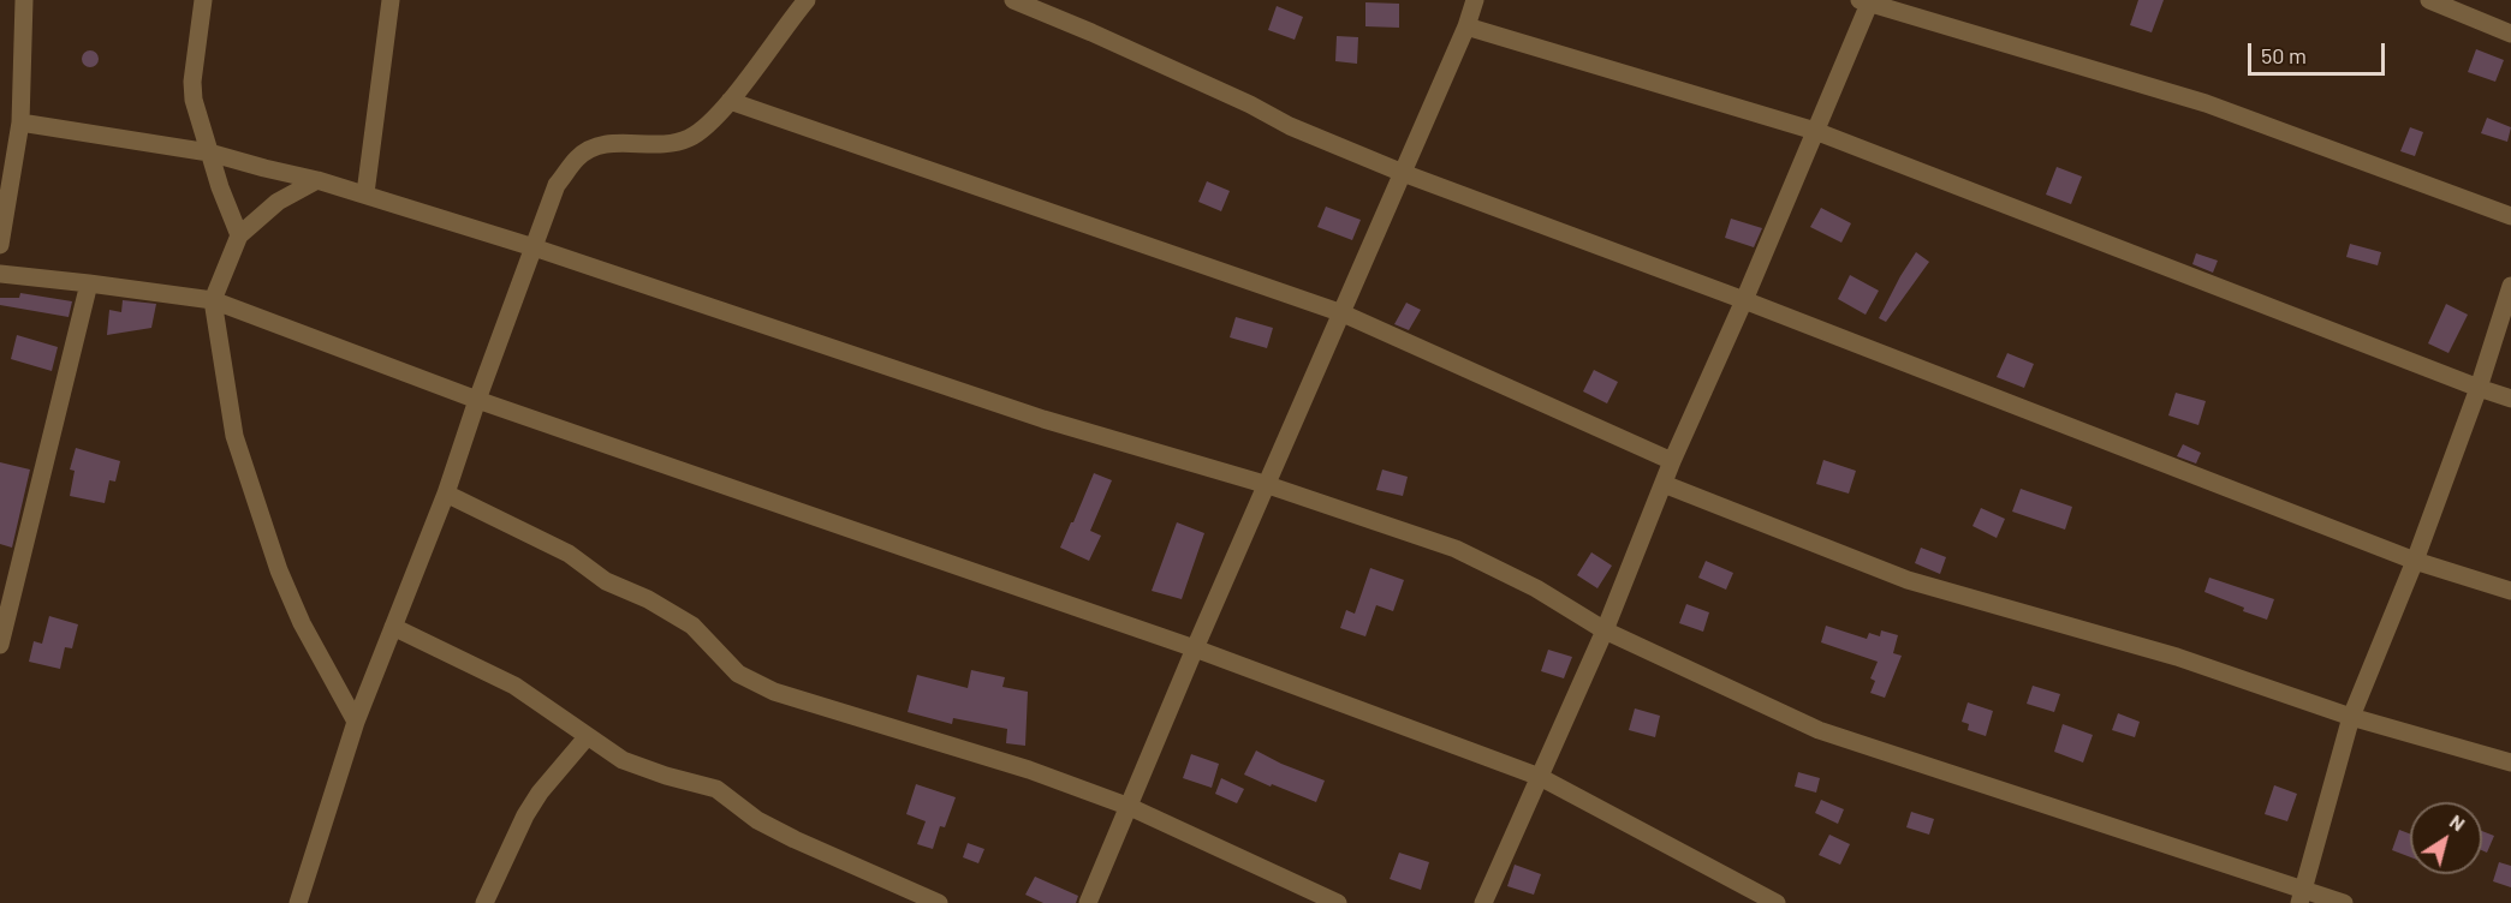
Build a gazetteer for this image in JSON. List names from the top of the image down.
{
  "scale_bar": "50 m",
  "north": "top right"
}
